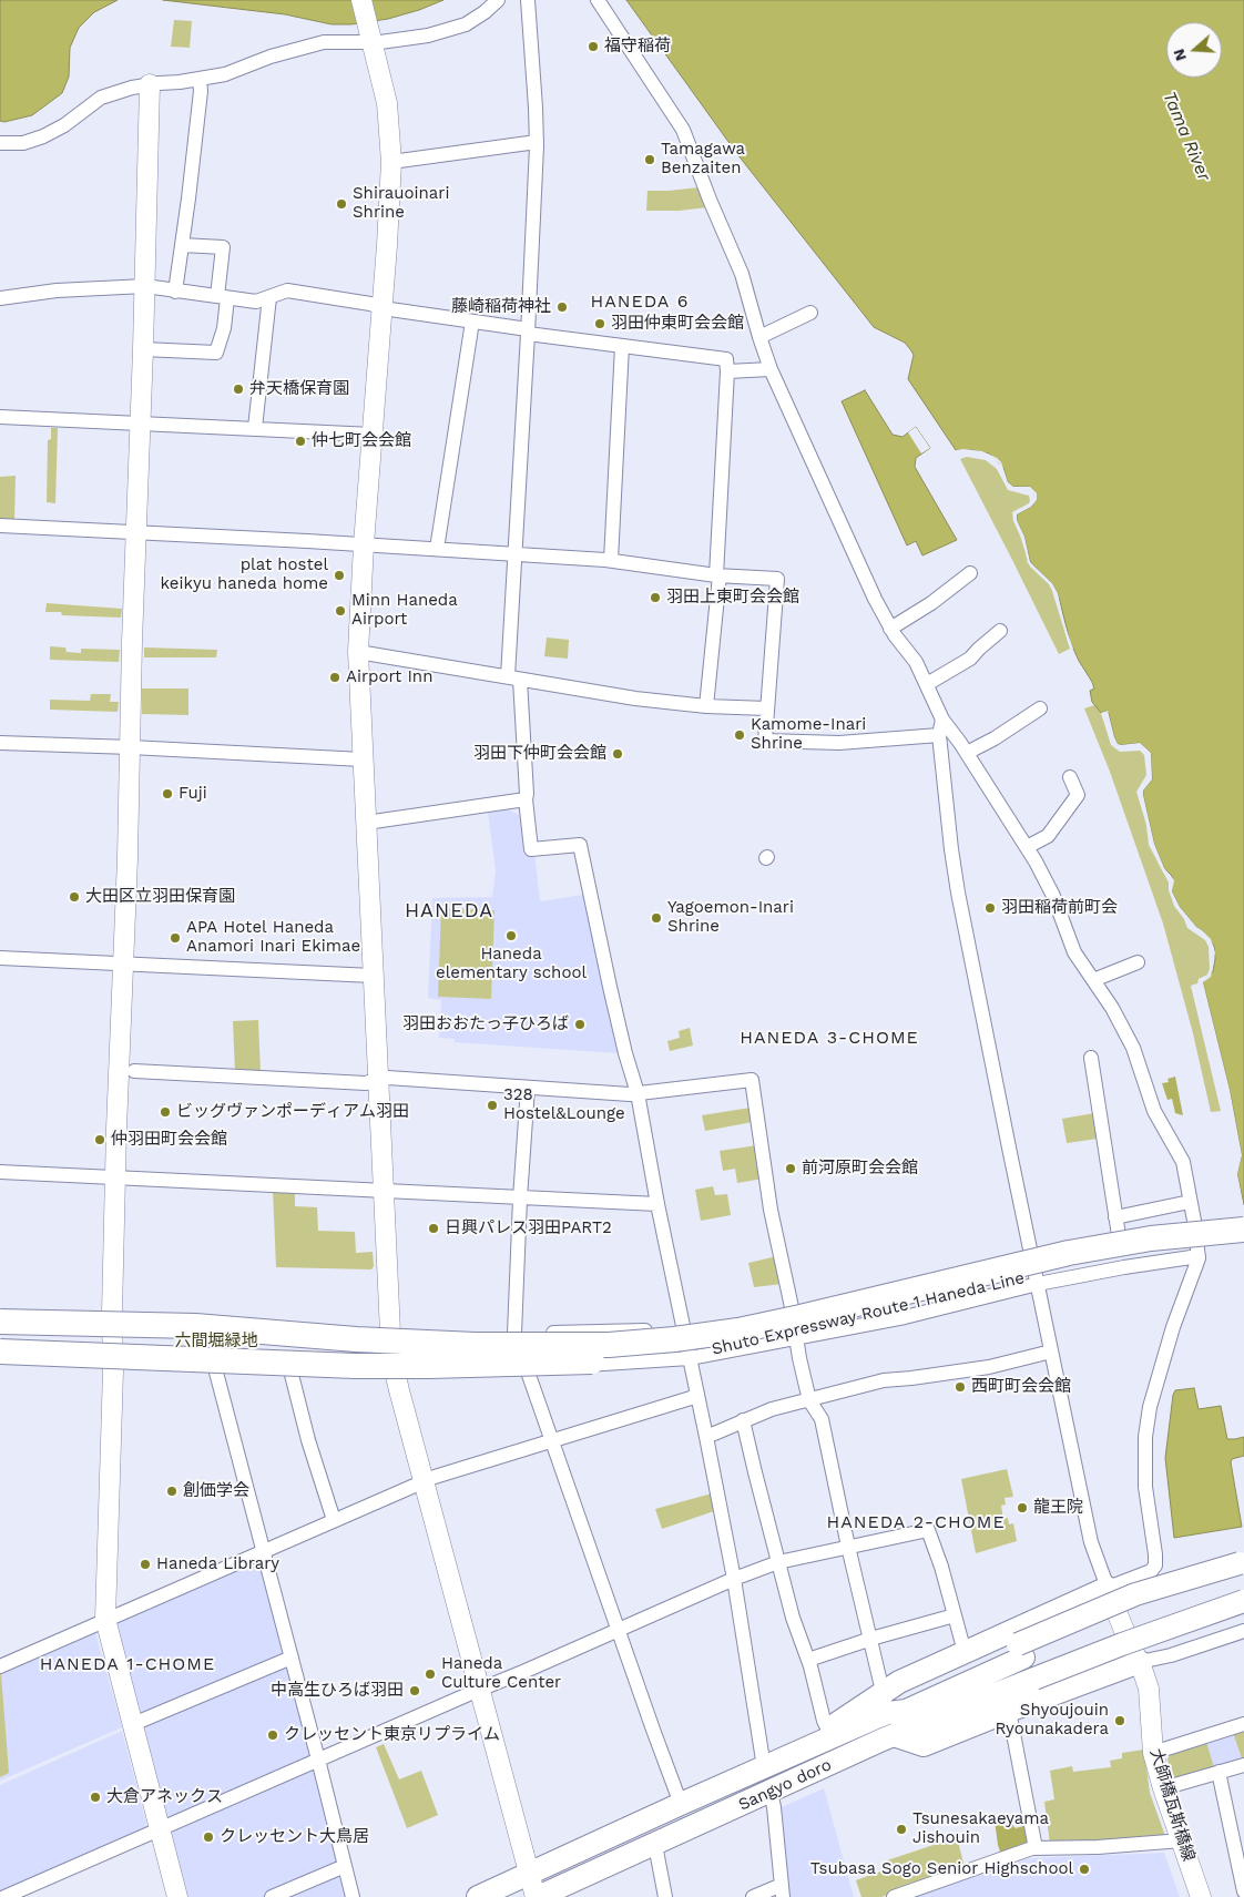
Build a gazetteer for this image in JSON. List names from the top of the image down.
{
  "streets": {
    "highway": ["Shuto Expressway Route 1 Haneda Line"],
    "main road": ["Sangyo doro"],
    "street": ["大師橋瓦斯橋線"]
  },
  "districts": [
    "HANEDA 6",
    "HANEDA",
    "HANEDA 3-CHOME",
    "HANEDA 2-CHOME",
    "HANEDA 1-CHOME"
  ],
  "water": ["Tama River"],
  "parks": ["六間堀緑地"],
  "places": [
    "福守稲荷",
    "Tamagawa Benzaiten",
    "Shirauoinari Shrine",
    "藤崎稲荷神社",
    "羽田仲東町会会館",
    "弁天橋保育園",
    "仲七町会会館",
    "plat hostel keikyu haneda home",
    "羽田上東町会会館",
    "Minn Haneda Airport",
    "Airport Inn",
    "Kamome-Inari Shrine",
    "羽田下仲町会会館",
    "Fuji",
    "大田区立羽田保育園",
    "羽田稲荷前町会",
    "Yagoemon-Inari Shrine",
    "Haneda elementary school",
    "APA Hotel Haneda Anamori Inari Ekimae",
    "羽田おおたっ子ひろば",
    "328 Hostel&Lounge",
    "ビッグヴァンポーディアム羽田",
    "仲羽田町会会館",
    "前河原町会会館",
    "日興パレス羽田PART2",
    "西町町会会館",
    "創価学会",
    "龍王院",
    "Haneda Library",
    "Haneda Culture Center",
    "中高生ひろば羽田",
    "Shyoujouin Ryounakadera",
    "クレッセント東京リプライム",
    "大倉アネックス",
    "Tsunesakaeyama Jishouin",
    "クレッセント大鳥居",
    "Tsubasa Sogo Senior Highschool"
  ],
  "north": "left"
}
